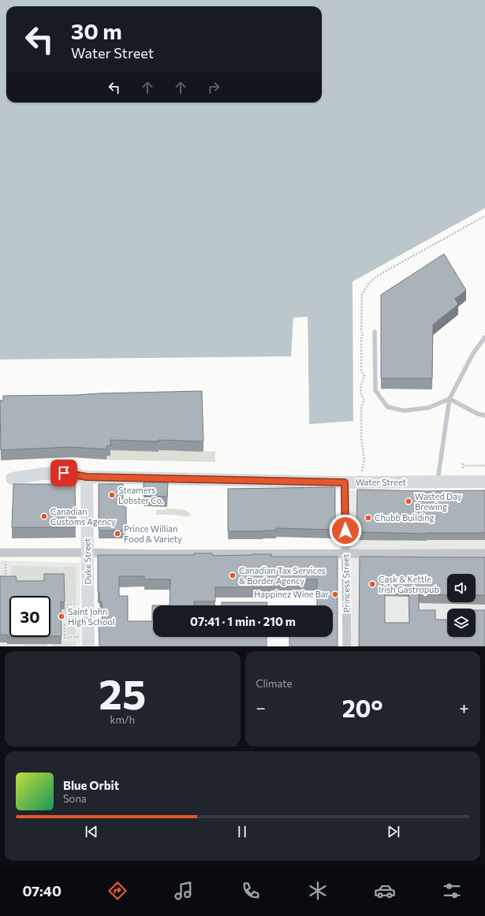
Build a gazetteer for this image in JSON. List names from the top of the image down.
{
  "streets": {
    "main road": ["Water Street", "Duke Street"],
    "street": ["Princess Street"]
  },
  "crossings": [
    ["Water Street", "Duke Street"],
    ["Water Street", "Princess Street"]
  ],
  "places": [
    "Steamers Lobster Co.",
    "Wasted Day Brewing",
    "Canadian Customs Agency",
    "Chubb Building",
    "Prince Willian Food & Variety",
    "Canadian Tax Services & Border Agency",
    "Cask & Kettle Irish Gastropub",
    "Happinez Wine Bar",
    "Saint John High School"
  ],
  "page": {
    "turn": ["30 m", "Water Street"],
    "limit": "30",
    "trip": "07:41 · 1 min · 210 m",
    "tile": [
      ["25", "km/h"],
      "Climate"
    ],
    "heat": ["−", "20°", "+"],
    "song": ["Blue Orbit", "Sona"],
    "tabs": "07:40"
  }
}
